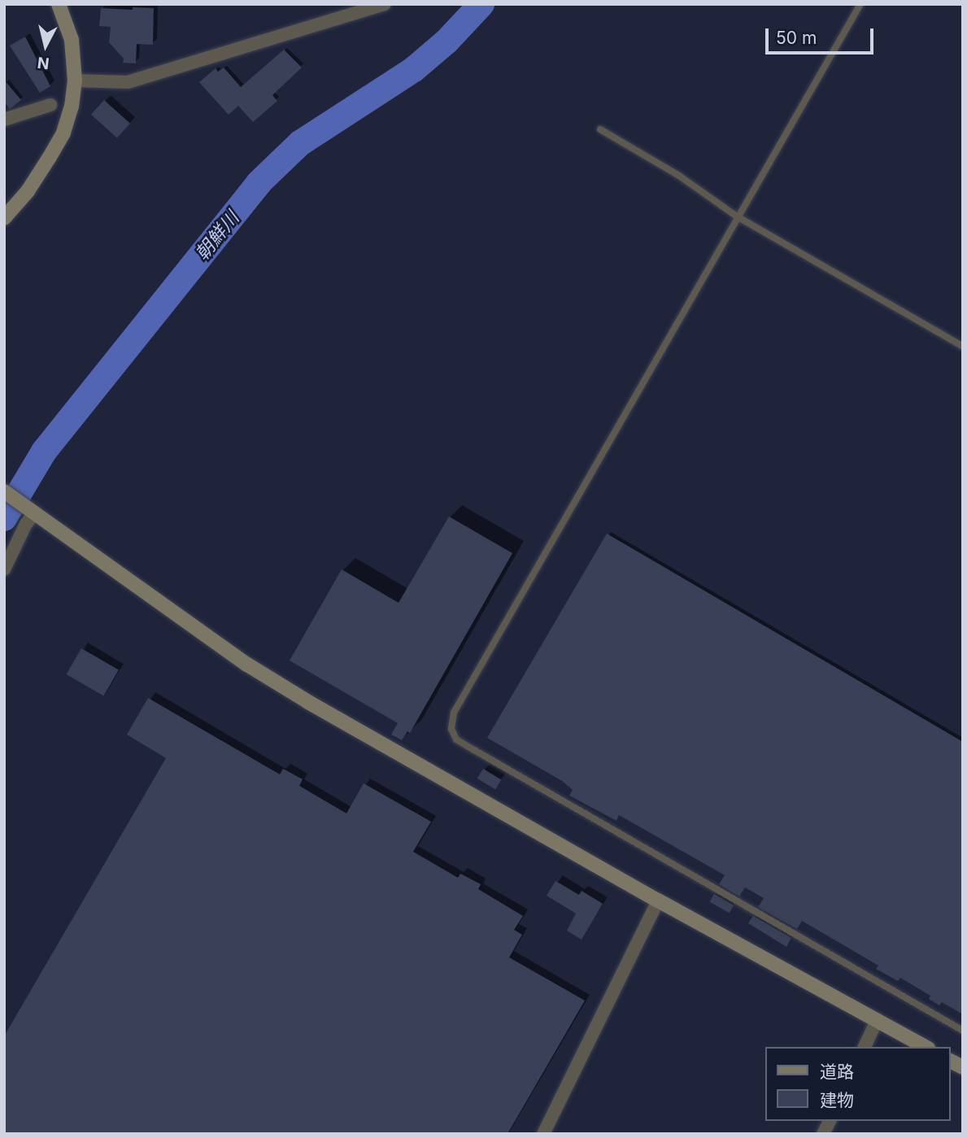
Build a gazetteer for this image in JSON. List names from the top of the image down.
{
  "water": ["朝鮮川"],
  "legend": ["道路", "建物"],
  "scale_bar": "50 m",
  "north": "bottom"
}
